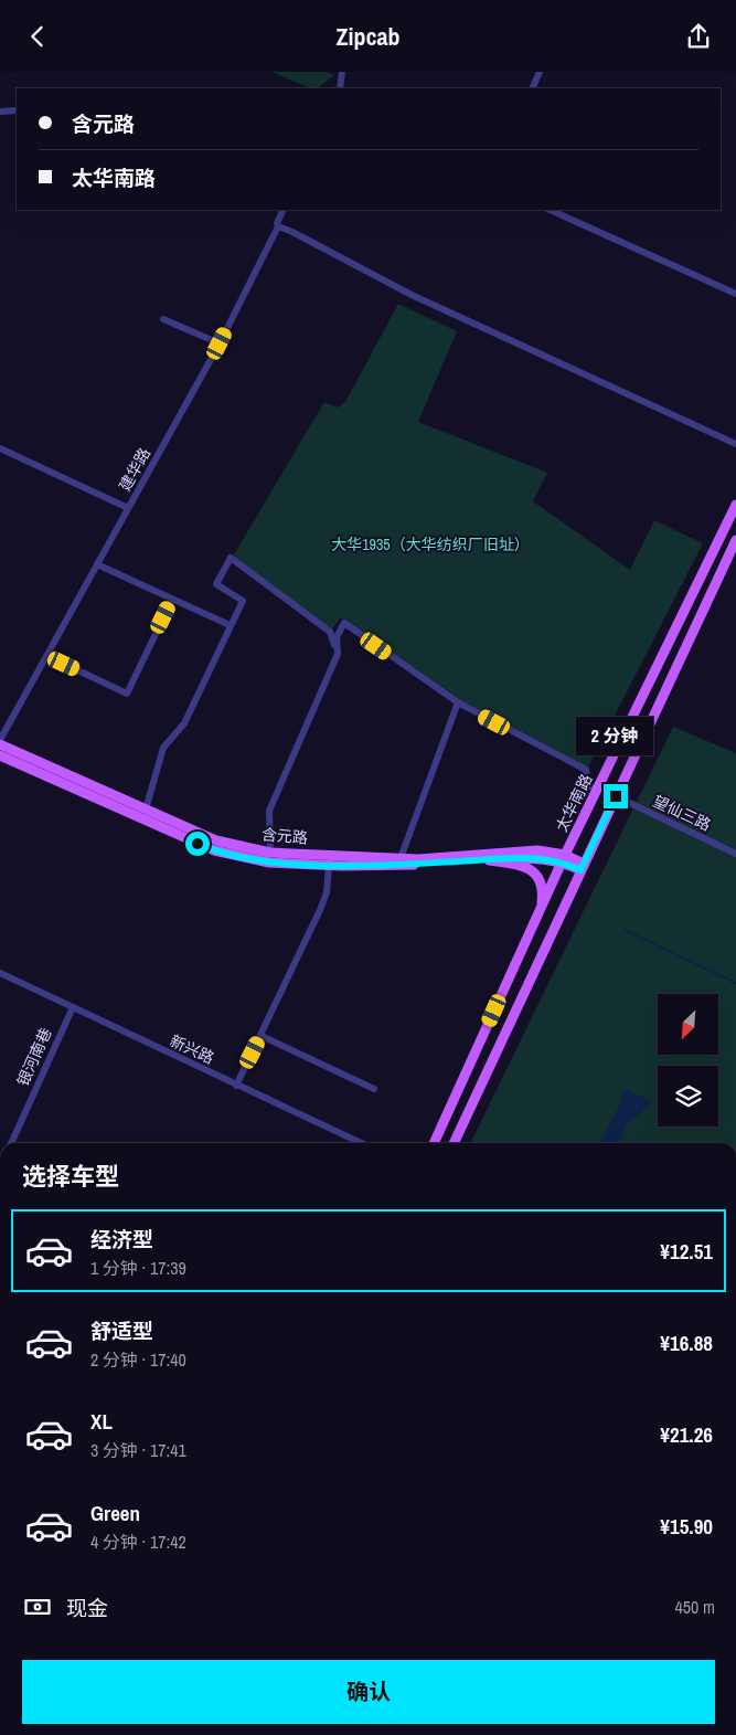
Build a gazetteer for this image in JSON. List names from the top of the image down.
{
  "streets": {
    "main road": ["太华南路", "含元路"],
    "street": [
      "建华路",
      "望仙三路",
      "新兴路",
      "银河南巷"
    ]
  },
  "crossings": [
    ["太华南路", "含元路"],
    ["新兴路", "银河南巷"]
  ],
  "parks": ["大华1935（大华纺织厂旧址）"],
  "north": "bottom left",
  "page": {
    "header": "Zipcab",
    "banner": ["含元路", "太华南路"],
    "bubble": "2 分钟",
    "heading": "选择车型",
    "list": [
      {
        "name": "经济型",
        "note": "1 分钟 · 17:39",
        "value": "¥12.51"
      },
      {
        "name": "舒适型",
        "note": "2 分钟 · 17:40",
        "value": "¥16.88"
      },
      {
        "name": "XL",
        "note": "3 分钟 · 17:41",
        "value": "¥21.26"
      },
      {
        "name": "Green",
        "note": "4 分钟 · 17:42",
        "value": "¥15.90"
      }
    ],
    "pay": ["现金", "450 m"],
    "buttons": "确认"
  }
}
